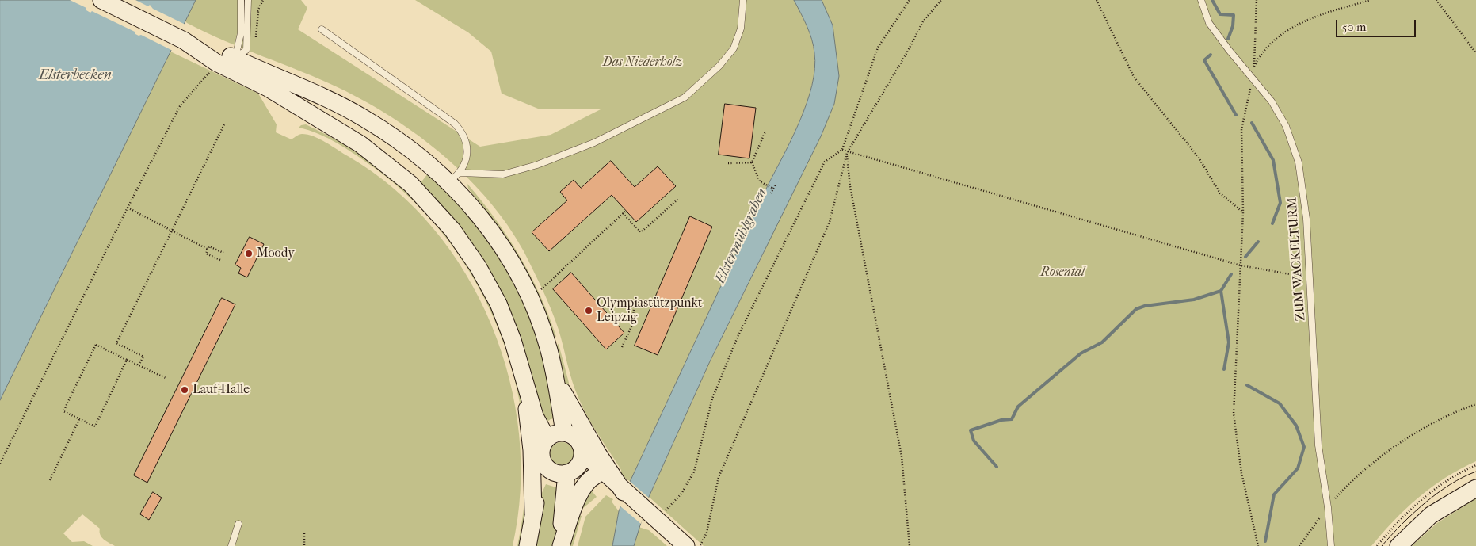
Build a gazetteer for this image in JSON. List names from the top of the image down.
{
  "streets": {
    "lane": ["ZUM WACKELTURM"]
  },
  "water": ["Elsterbecken", "Elstermühlgraben"],
  "parks": ["Das Niederholz", "Rosental"],
  "places": ["Moody", "Olympiastützpunkt Leipzig", "Lauf-Halle"],
  "scale_bar": "50 m"
}
